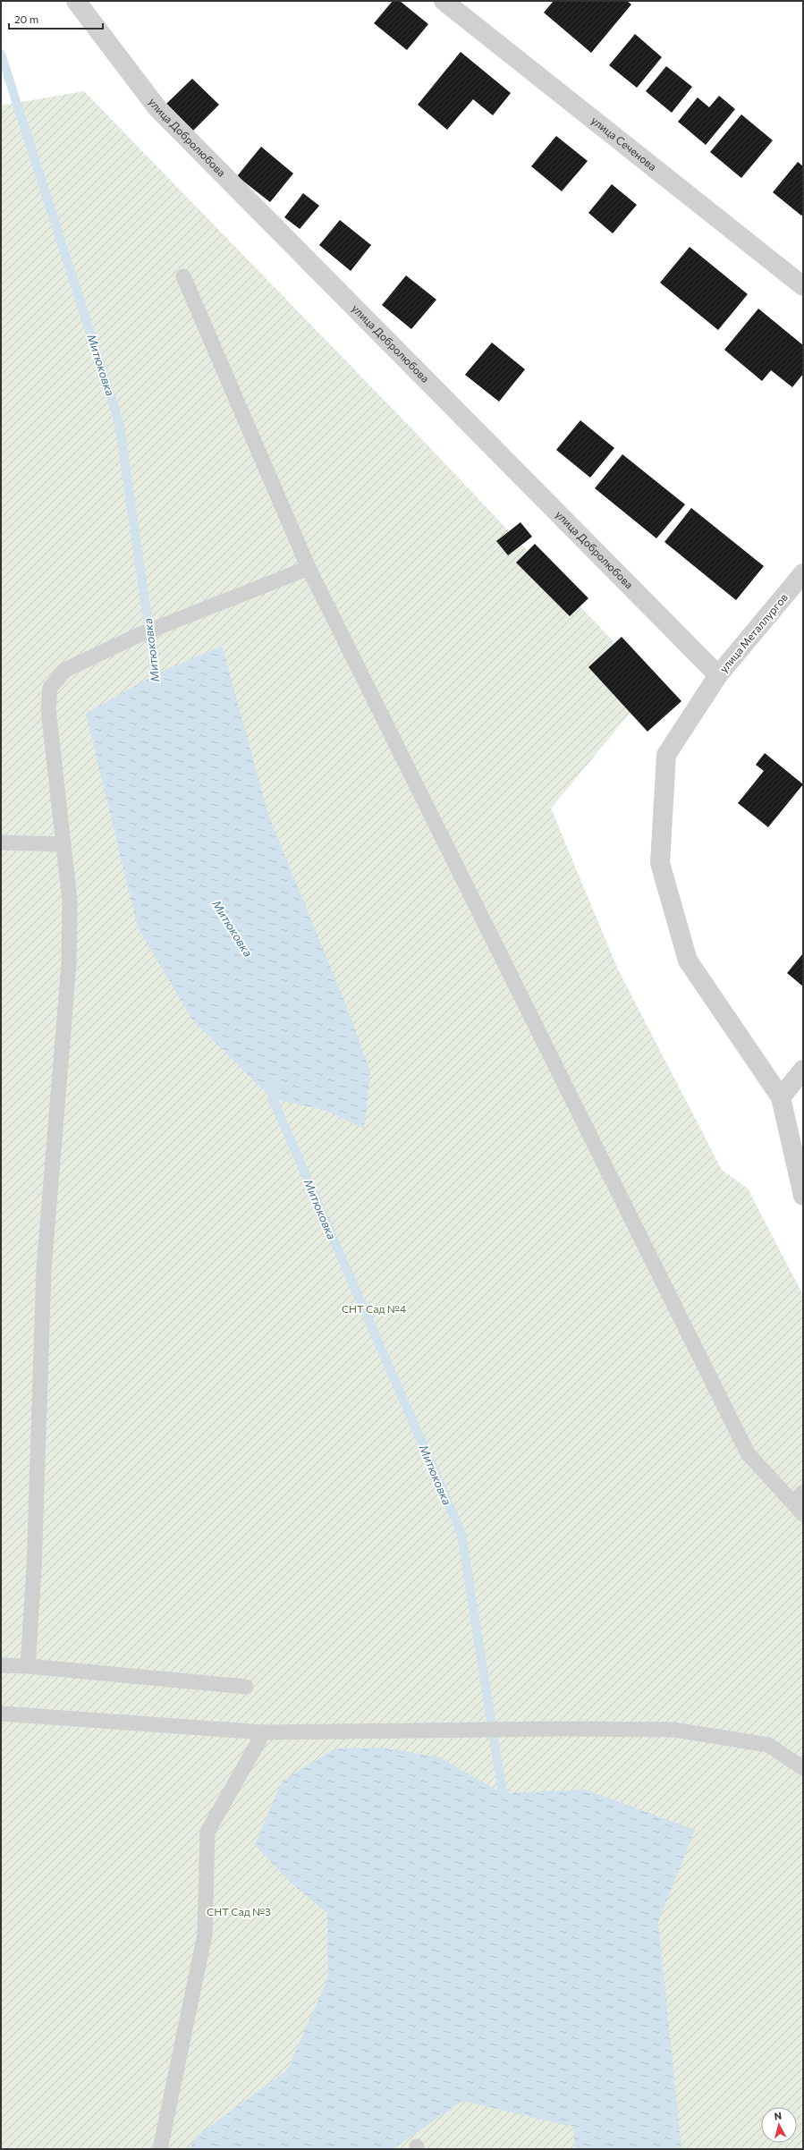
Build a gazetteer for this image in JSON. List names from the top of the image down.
{
  "streets": {
    "street": ["улица Добролюбова", "улица Сеченова", "улица Металлургов"]
  },
  "crossings": [
    ["улица Добролюбова", "улица Металлургов"]
  ],
  "water": ["Митюковка"],
  "parks": ["СНТ Сад №4", "СНТ Сад №3"],
  "scale_bar": "20 m",
  "north": "top"
}
